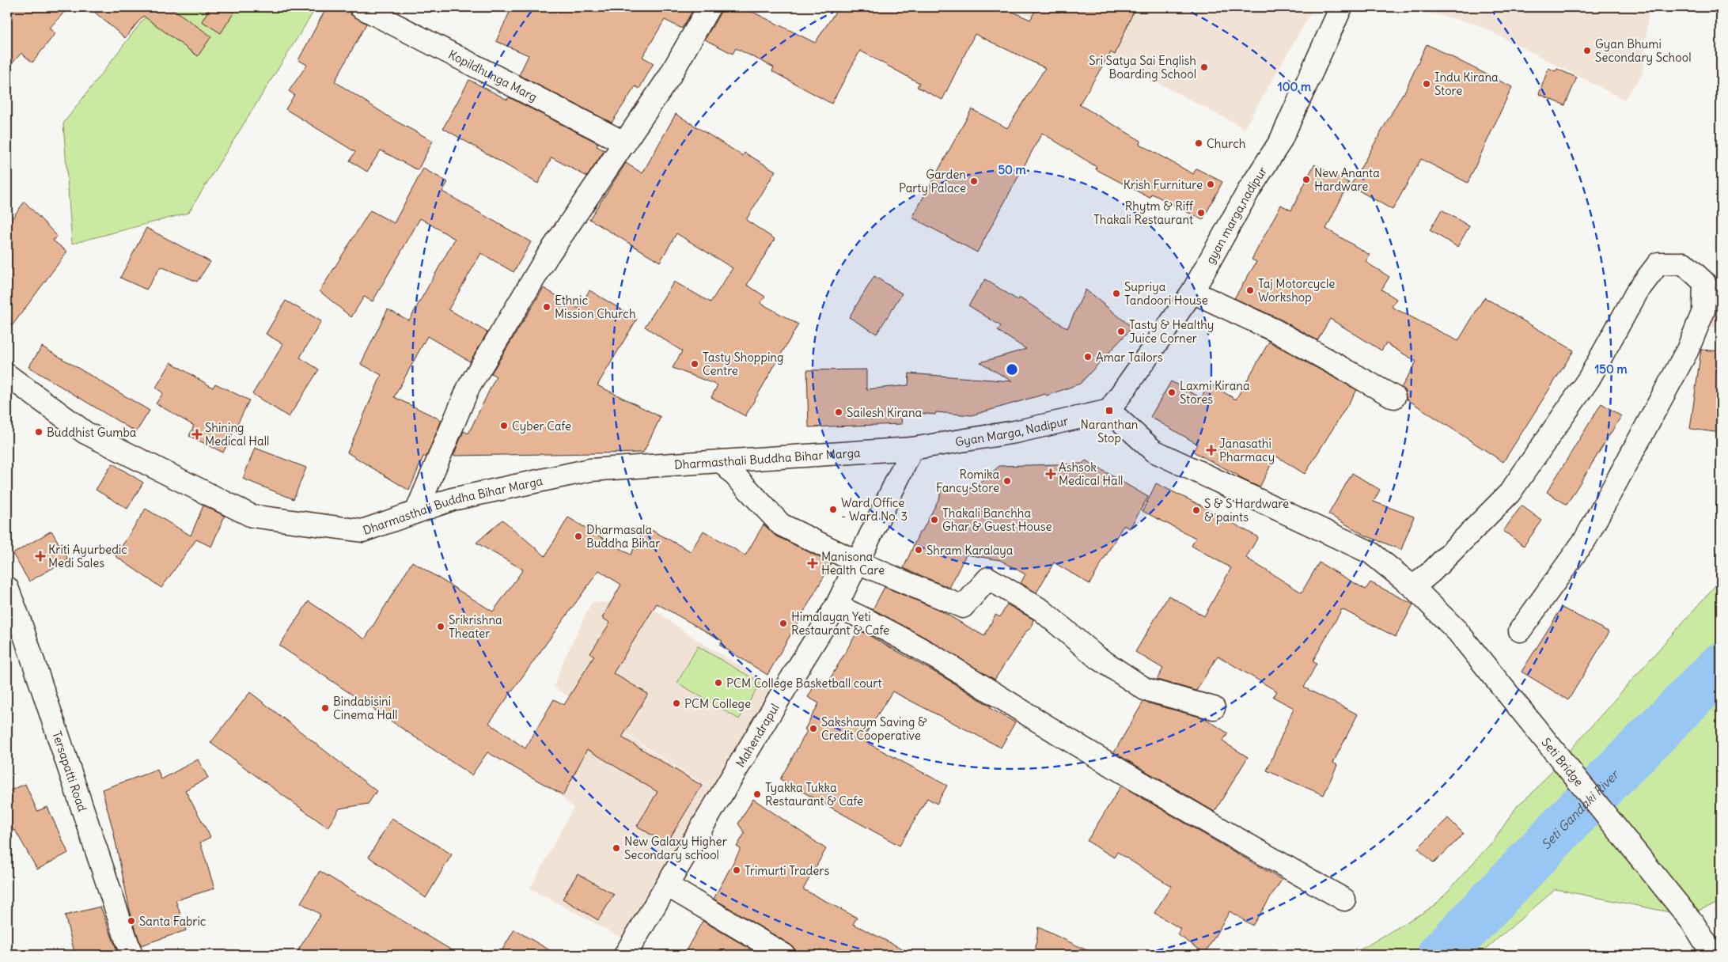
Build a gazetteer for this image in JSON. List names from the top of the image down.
{
  "streets": {
    "main road": [
      "Kopildhunga Marg",
      "gyan marga,nadipur",
      "Gyan Marga, Nadipur",
      "Dharmasthali Buddha Bihar Marga",
      "Mahendrapul",
      "Seti Bridge",
      "Tersapatti Road"
    ]
  },
  "crossings": [
    ["gyan marga,nadipur", "Gyan Marga, Nadipur"],
    ["gyan marga,nadipur", "Seti Bridge"],
    ["Gyan Marga, Nadipur", "Dharmasthali Buddha Bihar Marga"],
    ["Gyan Marga, Nadipur", "Mahendrapul"],
    ["Gyan Marga, Nadipur", "Seti Bridge"],
    ["Dharmasthali Buddha Bihar Marga", "Mahendrapul"]
  ],
  "water": ["Seti Gandaki River"],
  "places": {
    "other": [
      "Gyan Bhumi Secondary School",
      "Sri Satya Sai English Boarding School",
      "Indu Kirana Store",
      "Church",
      "New Ananta Hardware",
      "Garden Party Palace",
      "Krish Furniture",
      "Rhytm & Riff Thakali Restaurant",
      "Taj Motorcycle Workshop",
      "Supriya Tandoori House",
      "Ethnic Mission Church",
      "Tasty & Healthy Juice Corner",
      "Amar Tailors",
      "Tasty Shopping Centre",
      "Laxmi Kirana Stores",
      "Sailesh Kirana",
      "Cyber Cafe",
      "Buddhist Gumba",
      "Romika Fancy Store",
      "Ward Office - Ward No. 3",
      "S & S Hardware & paints",
      "Thakali Banchha Ghar & Guest House",
      "Dharmasala Buddha Bihar",
      "Shram Karalaya",
      "Himalayan Yeti Restaurant & Cafe",
      "Srikrishna Theater",
      "PCM College Basketball court",
      "PCM College",
      "Bindabisini Cinema Hall",
      "Sakshaym Saving & Credit Cooperative",
      "Tyakka Tukka Restaurant & Cafe",
      "New Galaxy Higher Secondary school",
      "Trimurti Traders",
      "Santa Fabric"
    ],
    "transit": ["Naranthan Stop"],
    "health": [
      "Shining Medical Hall",
      "Janasathi Pharmacy",
      "Ashsok Medical Hall",
      "Kriti Ayurbedic Medi Sales",
      "Manisona Health Care"
    ]
  },
  "rings": ["100 m", "50 m", "150 m"]
}
